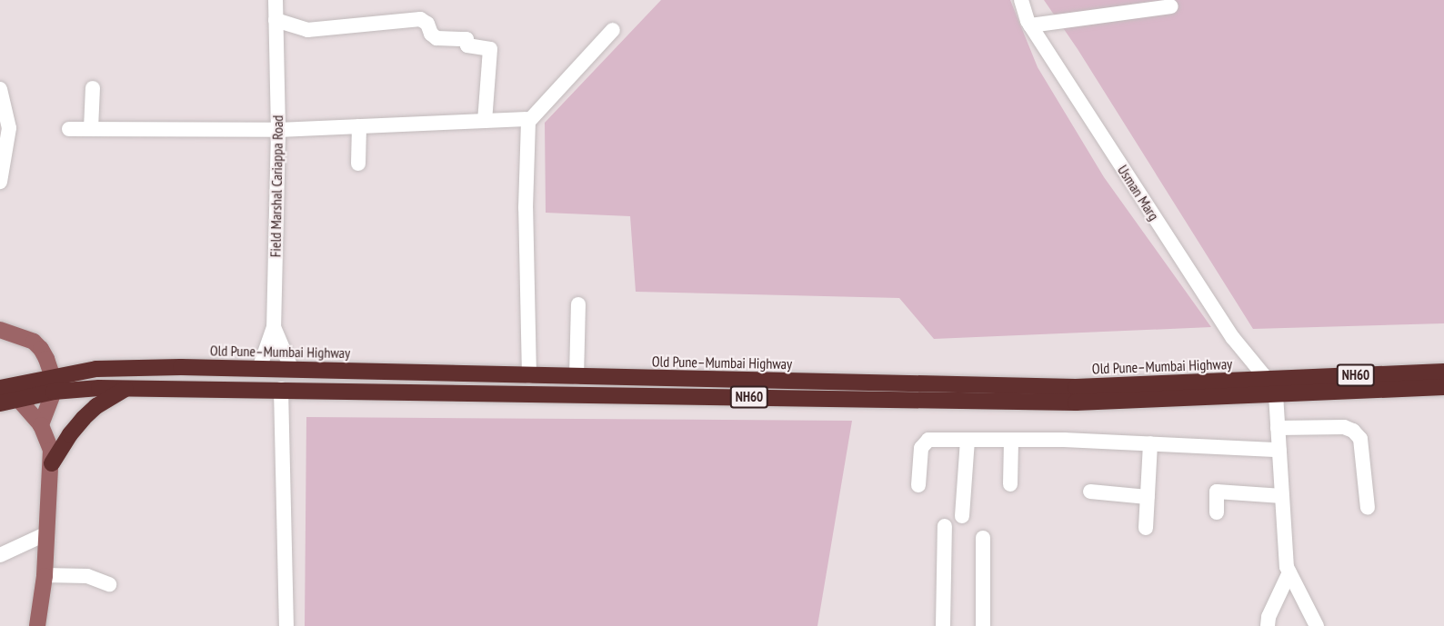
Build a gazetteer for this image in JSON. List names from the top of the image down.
{
  "streets": {
    "highway": ["Old Pune–Mumbai Highway", "NH60"],
    "street": ["Field Marshal Cariappa Road", "Usman Marg"]
  },
  "crossings": [
    ["Field Marshal Cariappa Road", "Old Pune–Mumbai Highway"],
    ["Usman Marg", "Old Pune–Mumbai Highway"]
  ]
}
